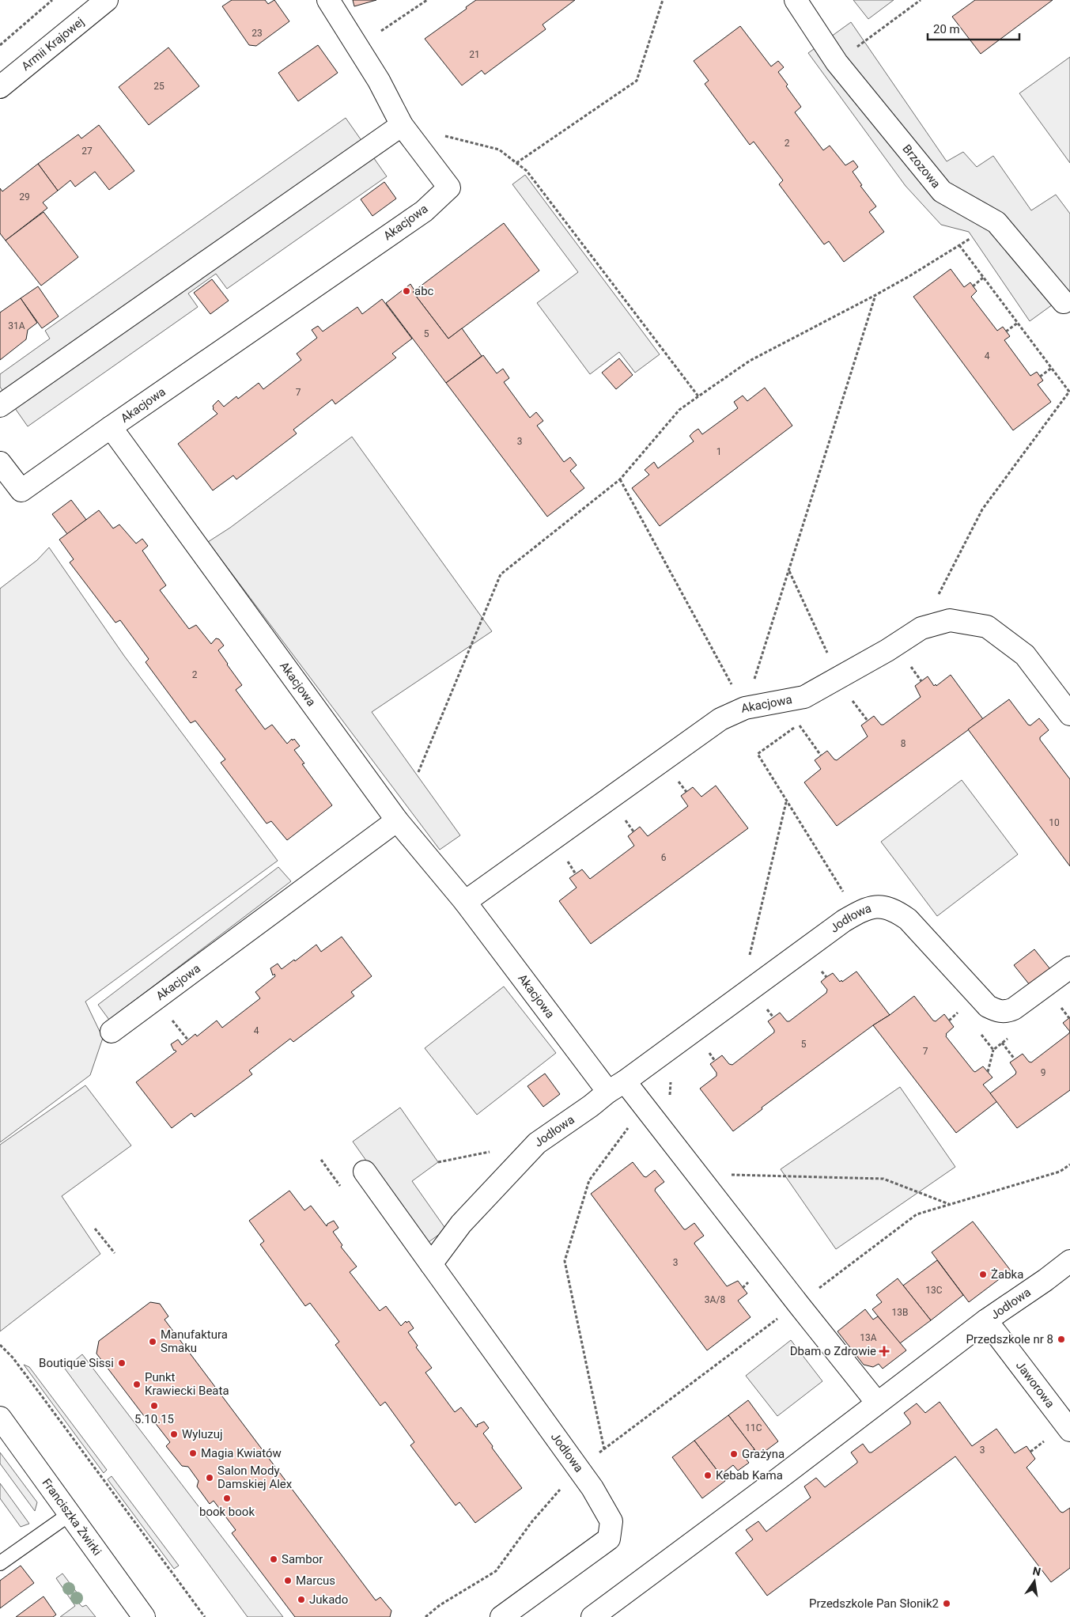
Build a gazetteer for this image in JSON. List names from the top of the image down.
{
  "streets": {
    "street": [
      "Armii Krajowej",
      "Brzozowa",
      "Akacjowa",
      "Jodłowa",
      "Jaworowa",
      "Franciszka Żwirki"
    ]
  },
  "crossings": [
    ["Akacjowa", "Jodłowa"],
    ["Jodłowa", "Jaworowa"]
  ],
  "places": {
    "other": [
      "abc",
      "Żabka",
      "Przedszkole nr 8",
      "Manufaktura Smaku",
      "Boutique Sissi",
      "Punkt Krawiecki Beata",
      "5.10.15",
      "Wyluzuj",
      "Magia Kwiatów",
      "Grażyna",
      "Kebab Kama",
      "Salon Mody Damskiej Alex",
      "book book",
      "Sambor",
      "Marcus",
      "Jukado",
      "Przedszkole Pan Słonik2"
    ],
    "health": ["Dbam o Zdrowie"]
  },
  "house_numbers": [
    "23",
    "21",
    "25",
    "2",
    "27",
    "29",
    "31A",
    "5",
    "4",
    "7",
    "3",
    "1",
    "2",
    "8",
    "10",
    "6",
    "4",
    "5",
    "7",
    "9",
    "3",
    "13C",
    "3A/8",
    "13B",
    "13A",
    "11C",
    "3"
  ],
  "scale_bar": "20 m",
  "north": "top"
}
